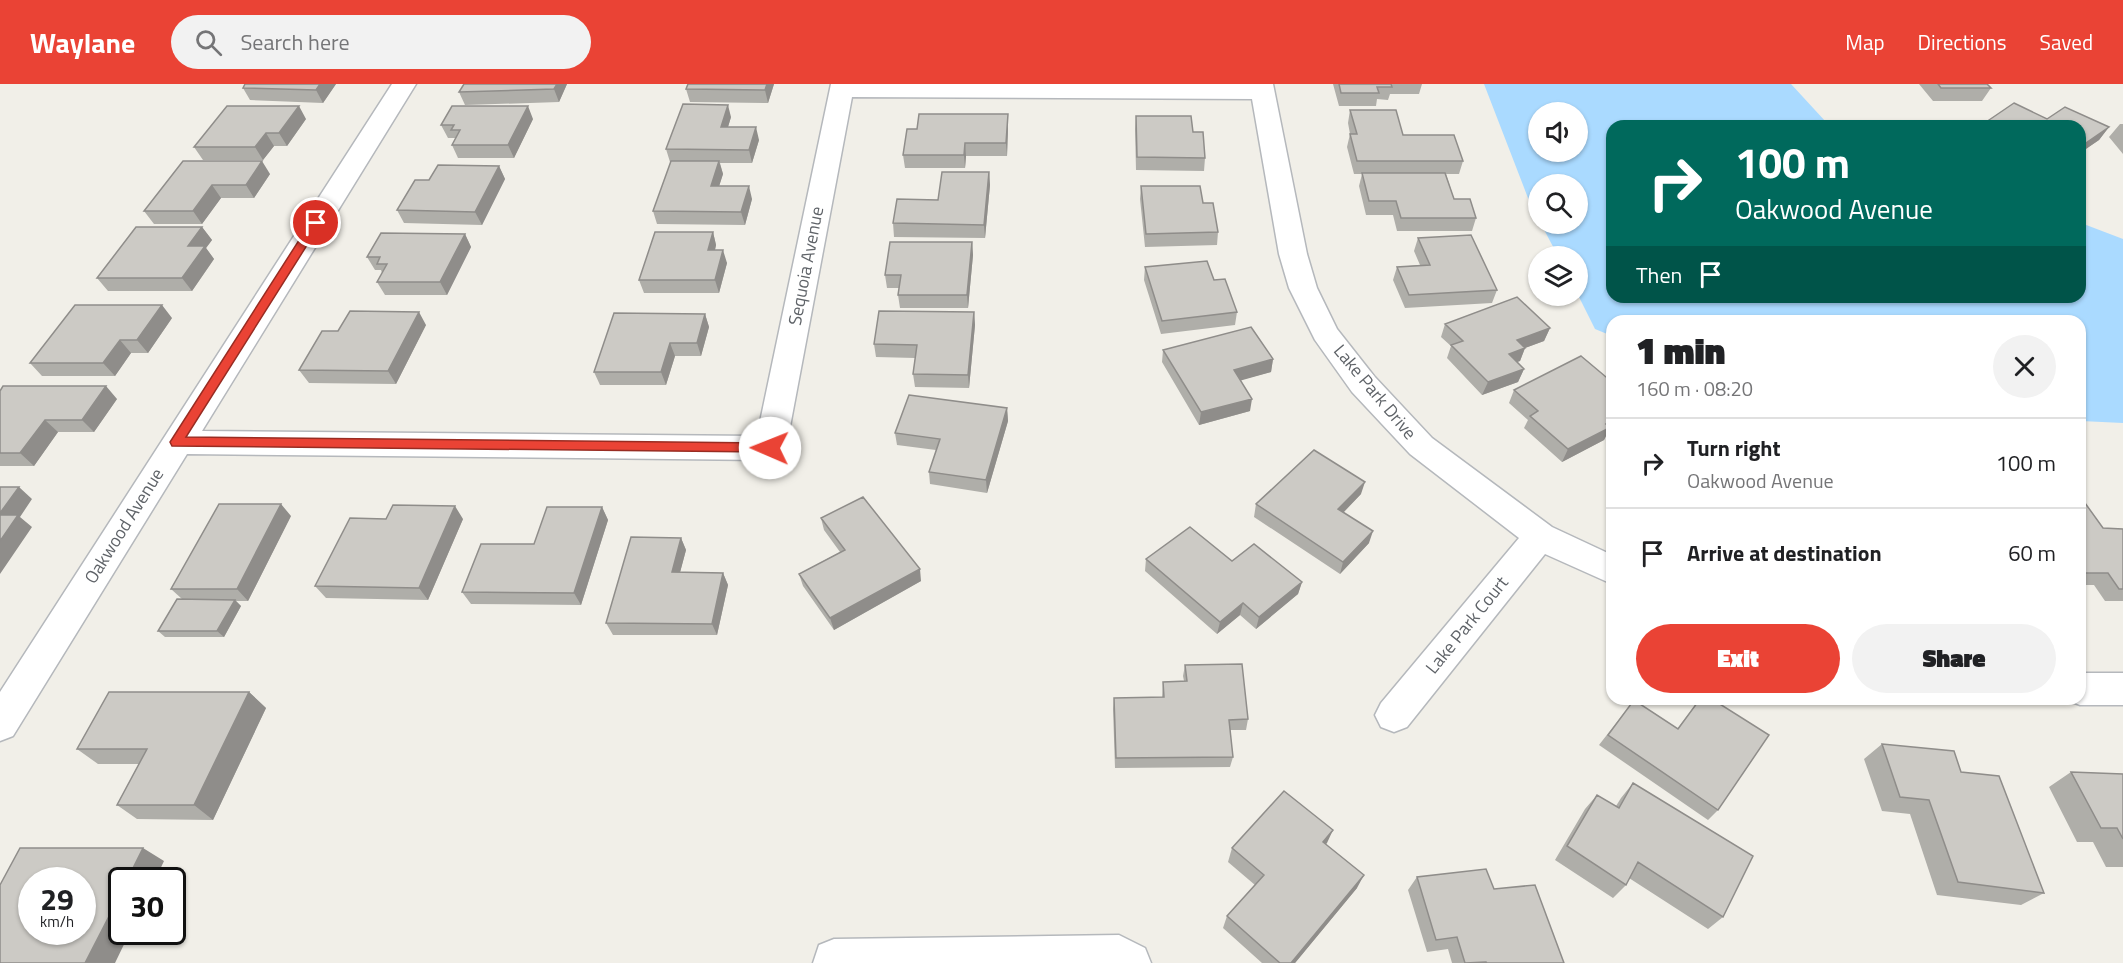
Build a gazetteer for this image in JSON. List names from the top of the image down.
{
  "streets": {
    "street": [
      "Sequoia Avenue",
      "Lake Park Drive",
      "Oakwood Avenue",
      "Lake Park Court"
    ]
  },
  "crossings": [
    ["Sequoia Avenue", "Oakwood Avenue"],
    ["Lake Park Drive", "Lake Park Court"]
  ],
  "page": {
    "header": "Waylane",
    "search": "Search here",
    "nav": ["Map", "Directions", "Saved"],
    "turn": ["100 m", "Oakwood Avenue"],
    "then": "Then",
    "heading": ["1 min", "160 m · 08:20"],
    "list": [
      {
        "name": "Turn right",
        "note": "Oakwood Avenue",
        "value": "100 m"
      },
      {
        "name": "Arrive at destination",
        "value": "60 m"
      }
    ],
    "buttons": ["Exit", "Share"],
    "speed": "29 km/h",
    "limit": "30"
  }
}
